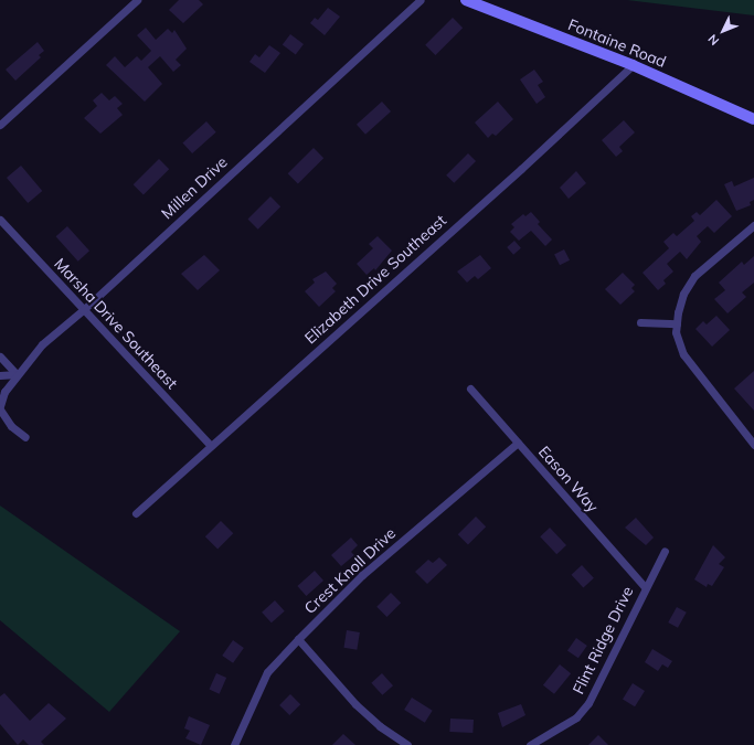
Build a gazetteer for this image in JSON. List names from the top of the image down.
{
  "streets": {
    "main road": ["Fontaine Road"],
    "street": [
      "Millen Drive",
      "Elizabeth Drive Southeast",
      "Marsha Drive Southeast",
      "Eason Way",
      "Crest Knoll Drive",
      "Flint Ridge Drive"
    ]
  },
  "crossings": [
    ["Fontaine Road", "Elizabeth Drive Southeast"],
    ["Millen Drive", "Marsha Drive Southeast"],
    ["Elizabeth Drive Southeast", "Marsha Drive Southeast"],
    ["Eason Way", "Crest Knoll Drive"],
    ["Eason Way", "Flint Ridge Drive"]
  ],
  "north": "bottom left"
}
